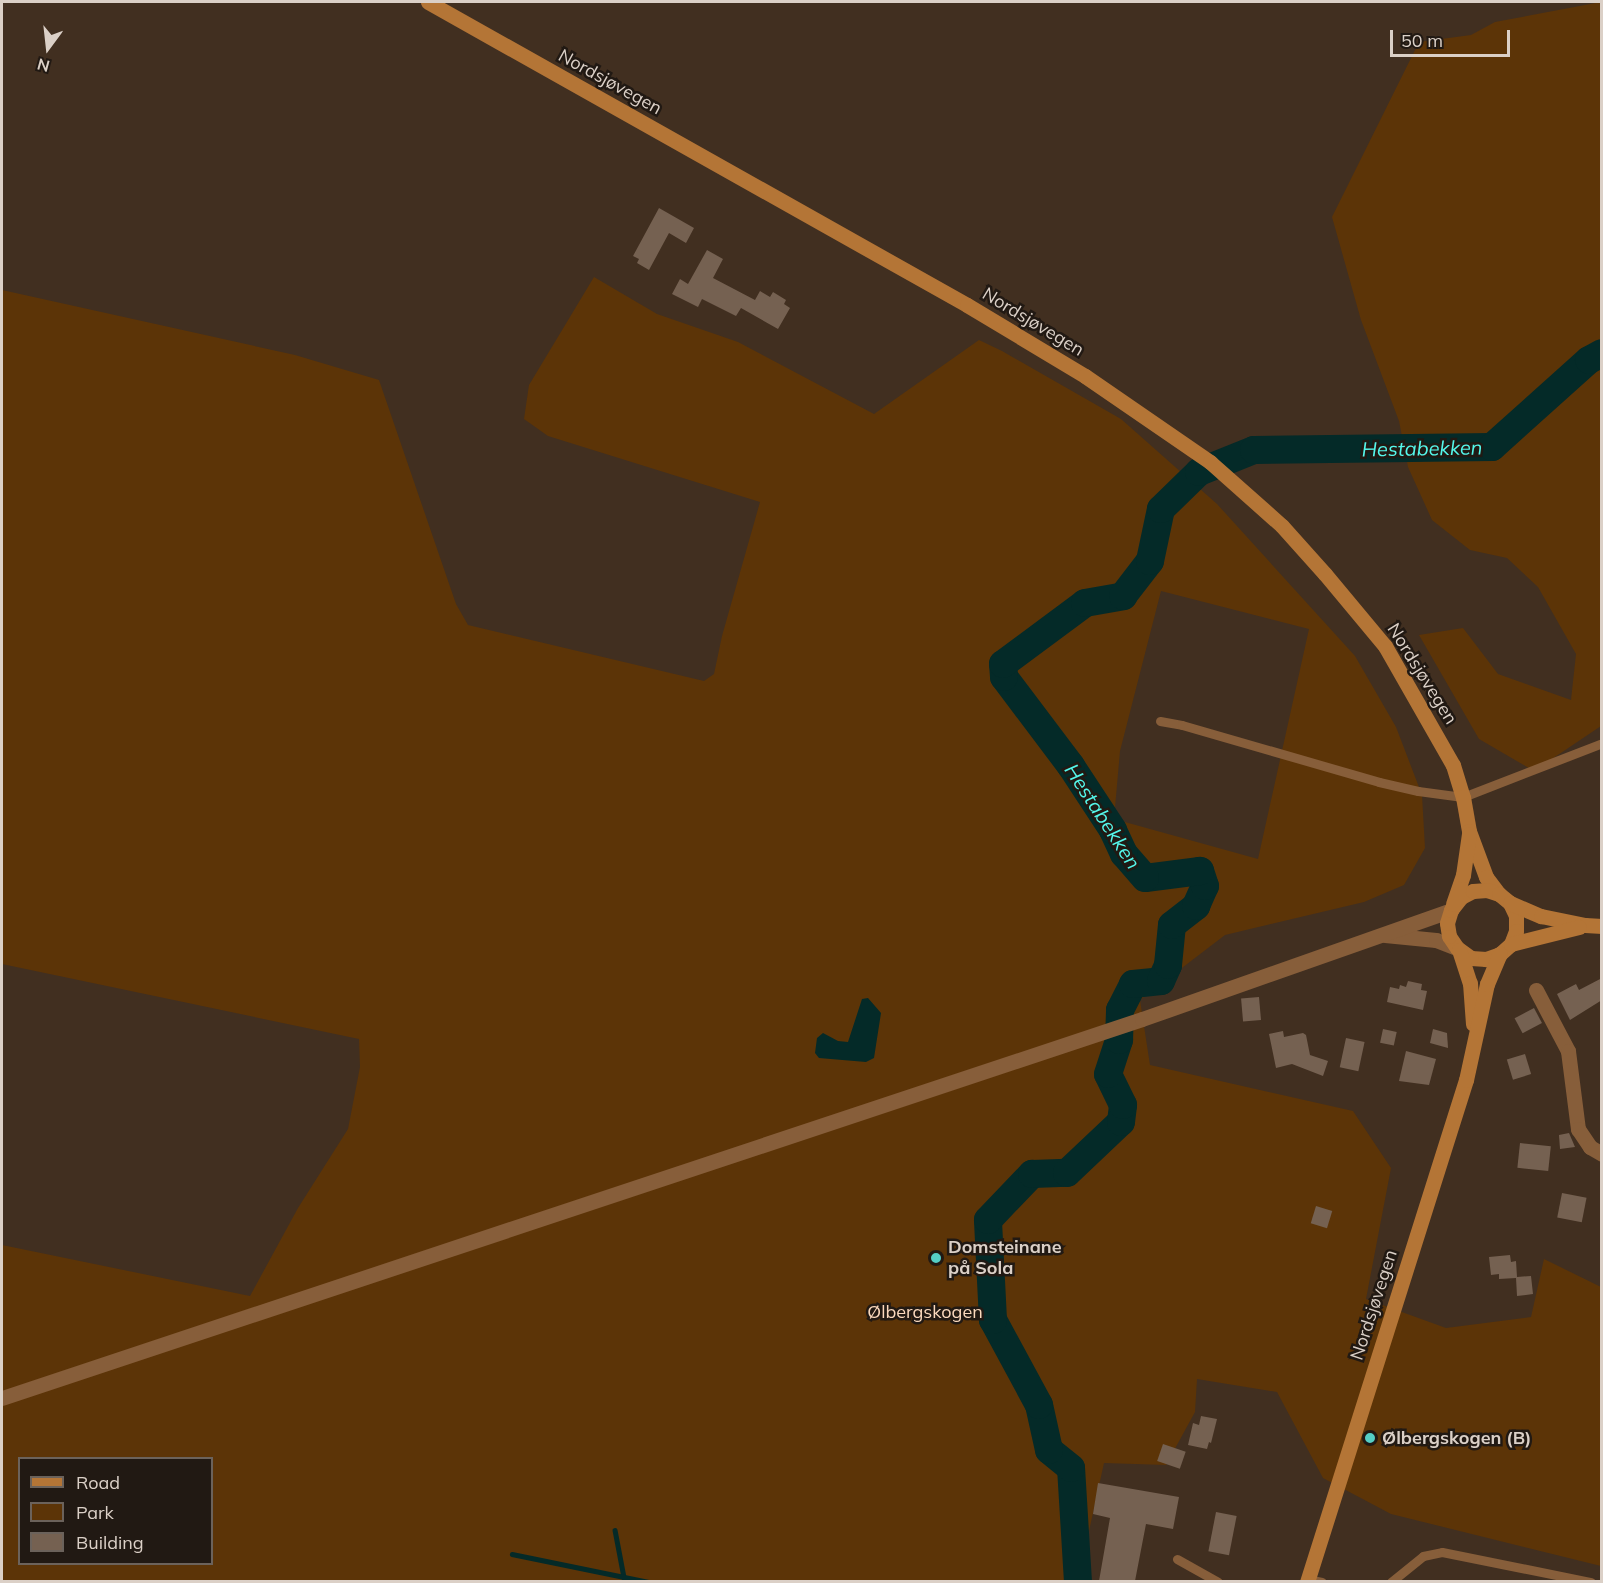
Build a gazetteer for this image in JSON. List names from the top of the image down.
{
  "streets": {
    "main road": ["Nordsjøvegen"]
  },
  "water": ["Hestabekken"],
  "parks": ["Ølbergskogen"],
  "places": ["Domsteinane på Sola", "Ølbergskogen (B)"],
  "legend": ["Road", "Park", "Building"],
  "scale_bar": "50 m",
  "north": "bottom"
}
